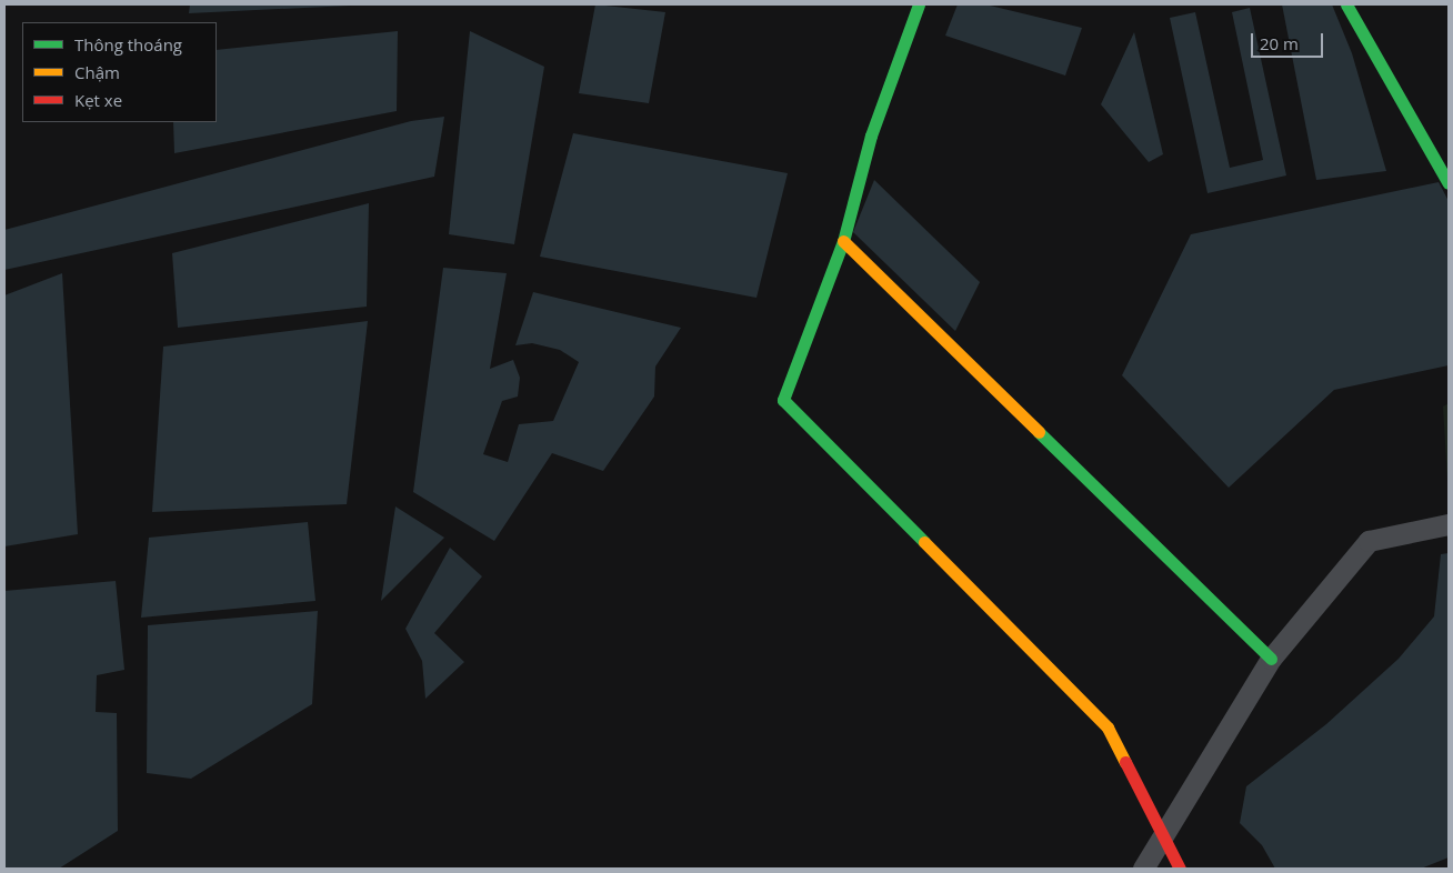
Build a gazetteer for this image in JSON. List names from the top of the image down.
{
  "legend": ["Thông thoáng", "Chậm", "Kẹt xe"],
  "scale_bar": "20 m"
}
